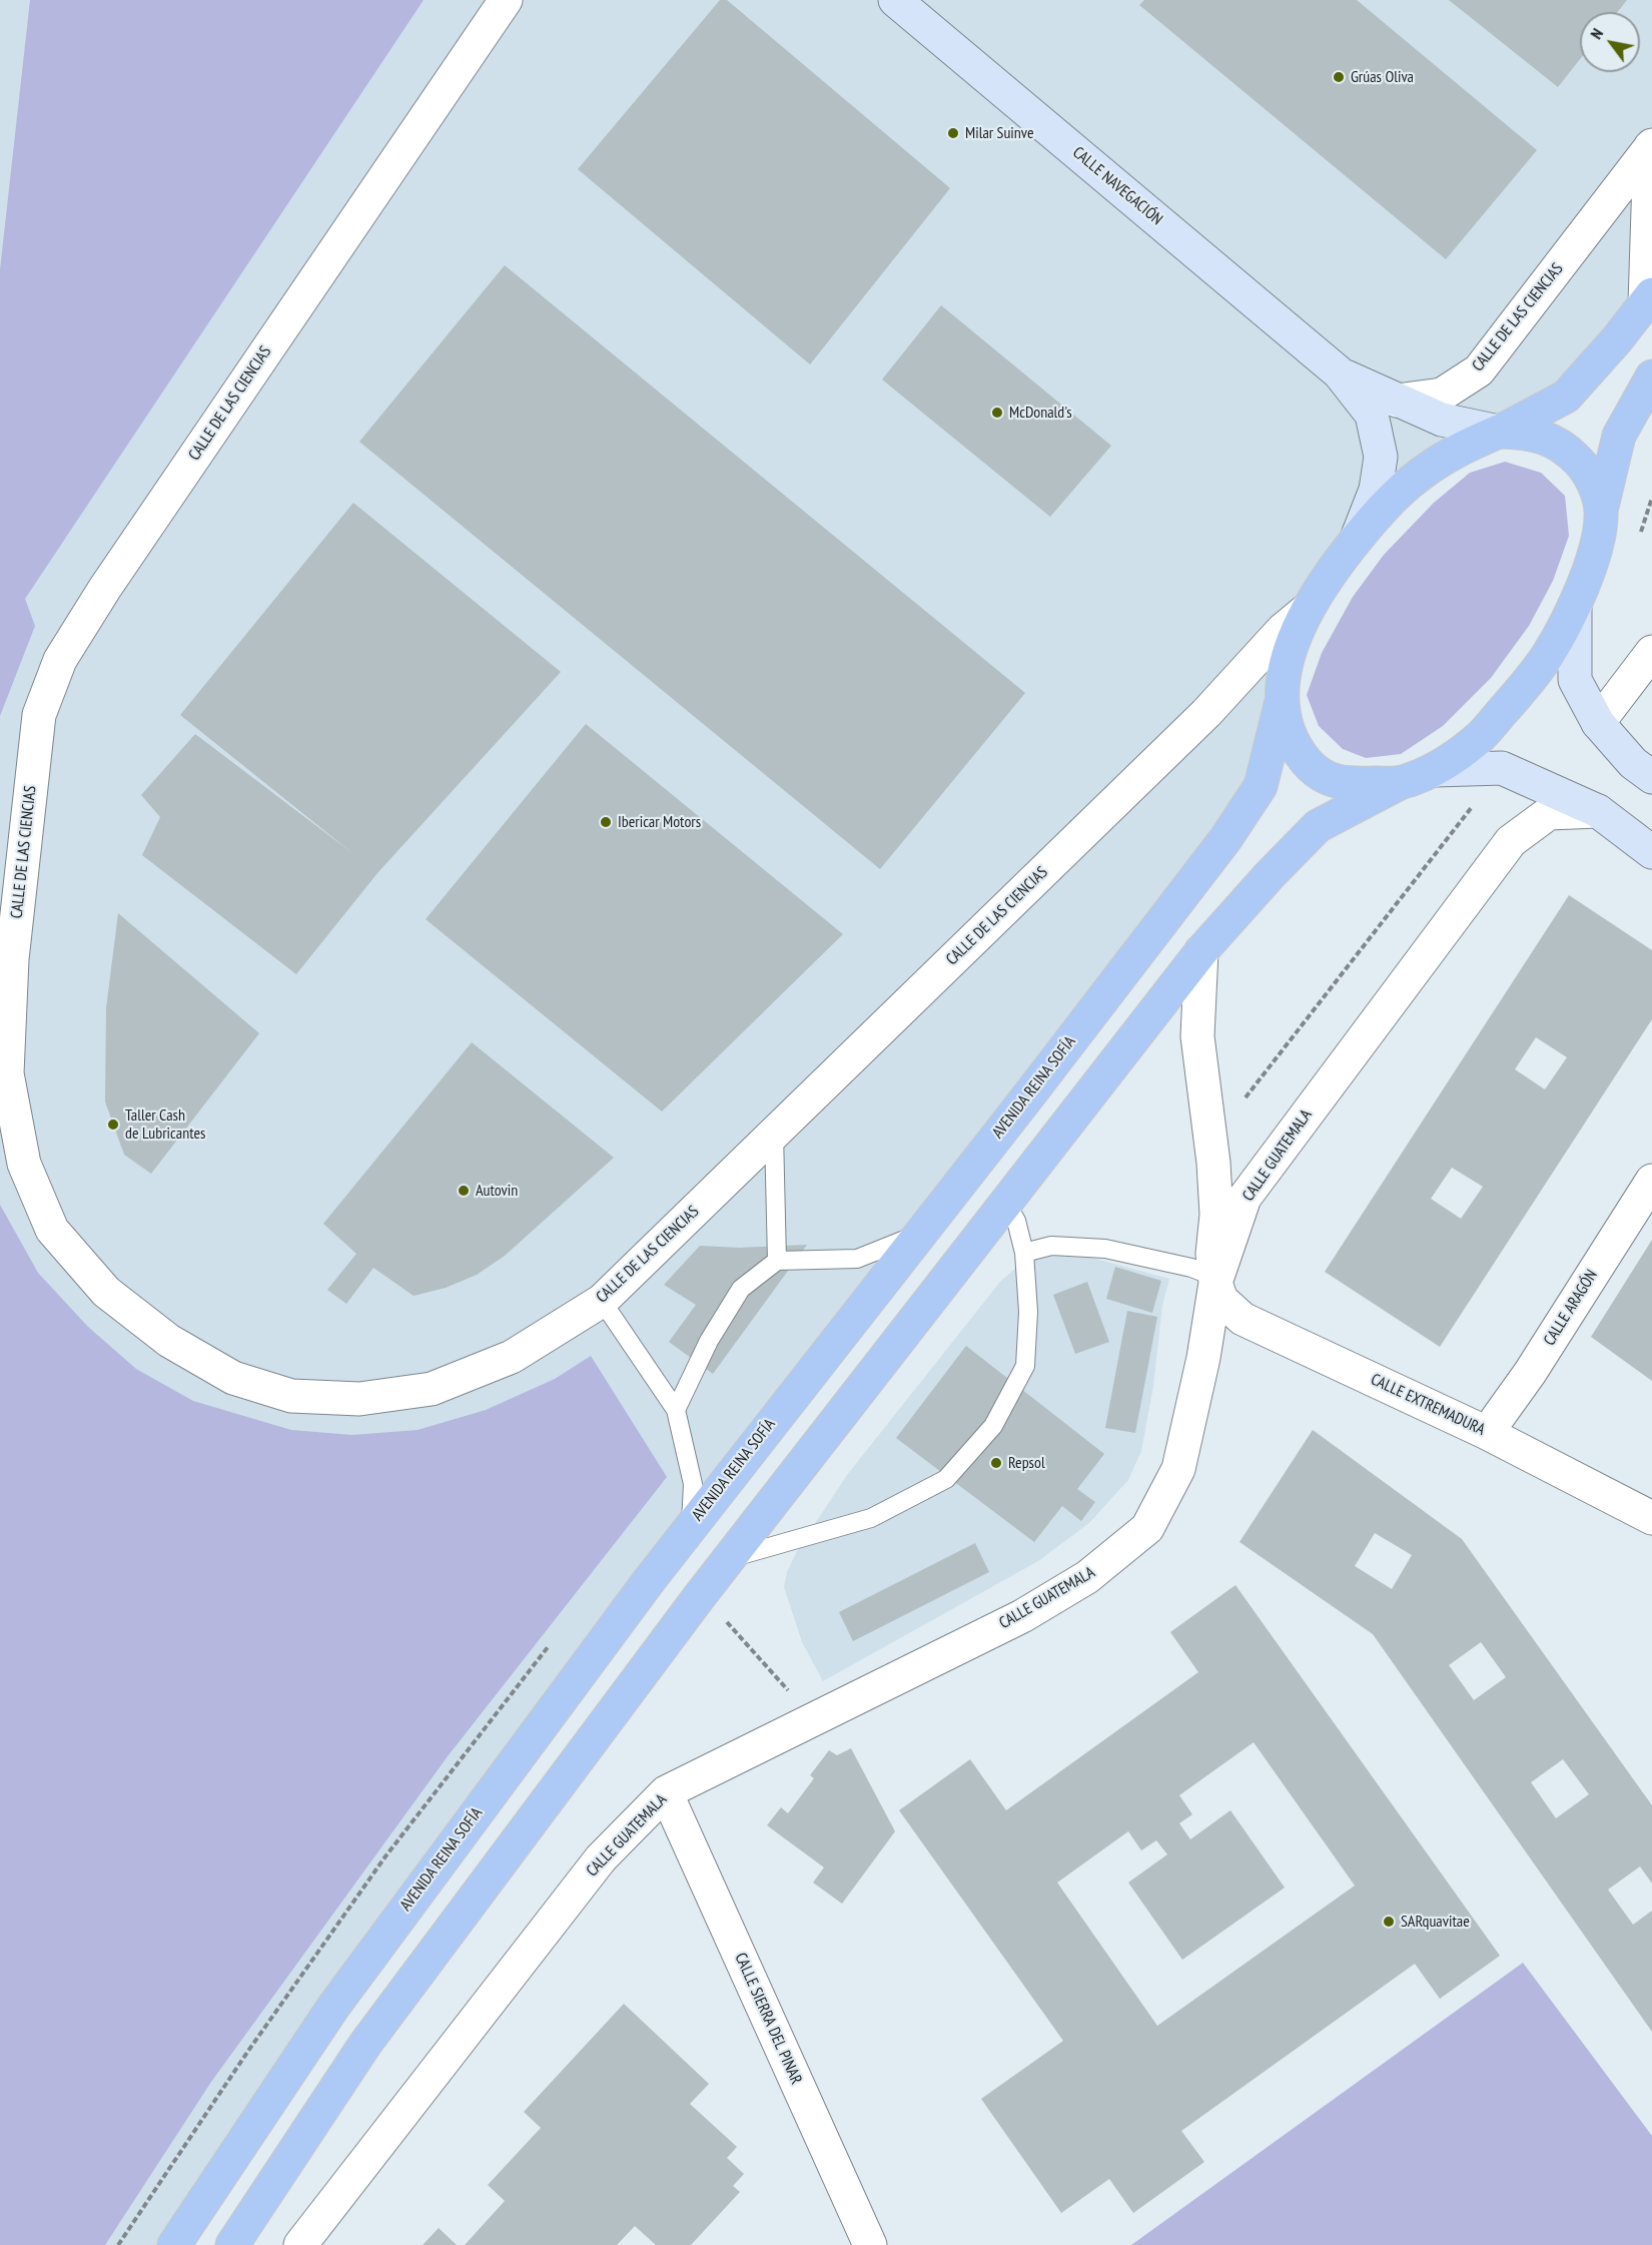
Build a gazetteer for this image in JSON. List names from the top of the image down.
{
  "streets": {
    "main road": ["AVENIDA REINA SOFÍA"],
    "street": [
      "CALLE NAVEGACIÓN",
      "CALLE DE LAS CIENCIAS",
      "CALLE GUATEMALA",
      "CALLE ARAGÓN",
      "CALLE EXTREMADURA",
      "CALLE SIERRA DEL PINAR"
    ]
  },
  "crossings": [
    ["CALLE DE LAS CIENCIAS", "AVENIDA REINA SOFÍA"],
    ["CALLE GUATEMALA", "CALLE EXTREMADURA"],
    ["CALLE GUATEMALA", "CALLE SIERRA DEL PINAR"],
    ["CALLE ARAGÓN", "CALLE EXTREMADURA"]
  ],
  "places": [
    "Grúas Oliva",
    "Milar Suinve",
    "McDonald's",
    "Ibericar Motors",
    "Taller Cash de Lubricantes",
    "Autovin",
    "Repsol",
    "SARquavitae"
  ],
  "north": "top left"
}
